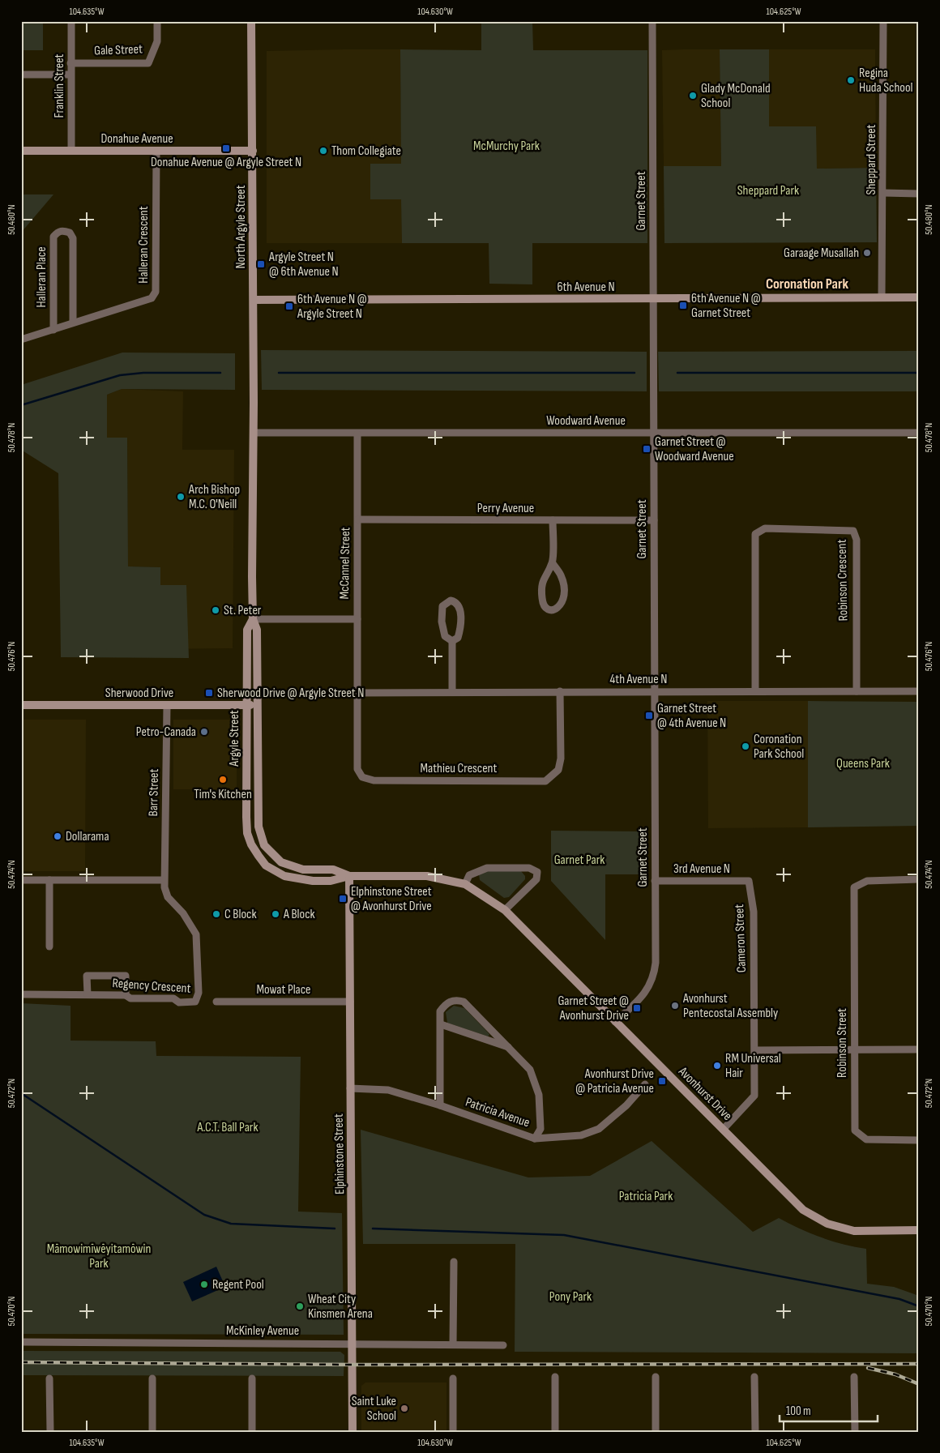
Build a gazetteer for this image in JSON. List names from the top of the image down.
{
  "streets": {
    "street": [
      "Gale Street",
      "Franklin Street",
      "Donahue Avenue",
      "Sheppard Street",
      "Garnet Street",
      "North Argyle Street",
      "Halleran Crescent",
      "Halleran Place",
      "6th Avenue N",
      "Woodward Avenue",
      "Perry Avenue",
      "McCannel Street",
      "Robinson Crescent",
      "4th Avenue N",
      "Sherwood Drive",
      "Argyle Street",
      "Mathieu Crescent",
      "Barr Street",
      "3rd Avenue N",
      "Cameron Street",
      "Regency Crescent",
      "Mowat Place",
      "Robinson Street",
      "Avonhurst Drive",
      "Patricia Avenue",
      "Elphinstone Street",
      "McKinley Avenue"
    ]
  },
  "crossings": [
    ["Gale Street", "Franklin Street"],
    ["Franklin Street", "Donahue Avenue"],
    ["Donahue Avenue", "North Argyle Street"],
    ["Donahue Avenue", "Halleran Crescent"],
    ["Sheppard Street", "6th Avenue N"],
    ["Garnet Street", "6th Avenue N"],
    ["Garnet Street", "Woodward Avenue"],
    ["Garnet Street", "Perry Avenue"],
    ["Garnet Street", "4th Avenue N"],
    ["Garnet Street", "3rd Avenue N"],
    ["Garnet Street", "Avonhurst Drive"],
    ["North Argyle Street", "6th Avenue N"],
    ["North Argyle Street", "Woodward Avenue"],
    ["North Argyle Street", "Argyle Street"],
    ["Halleran Crescent", "Halleran Place"],
    ["Woodward Avenue", "McCannel Street"],
    ["Woodward Avenue", "Argyle Street"],
    ["Perry Avenue", "McCannel Street"],
    ["McCannel Street", "4th Avenue N"],
    ["McCannel Street", "Mathieu Crescent"],
    ["Robinson Crescent", "4th Avenue N"],
    ["4th Avenue N", "Mathieu Crescent"],
    ["Sherwood Drive", "Argyle Street"],
    ["Sherwood Drive", "Barr Street"],
    ["Argyle Street", "Avonhurst Drive"],
    ["Barr Street", "Regency Crescent"],
    ["3rd Avenue N", "Cameron Street"],
    ["Cameron Street", "Avonhurst Drive"],
    ["Mowat Place", "Elphinstone Street"],
    ["Avonhurst Drive", "Elphinstone Street"],
    ["Patricia Avenue", "Elphinstone Street"],
    ["Elphinstone Street", "McKinley Avenue"]
  ],
  "districts": ["Coronation Park"],
  "parks": [
    "McMurchy Park",
    "Sheppard Park",
    "Queens Park",
    "Garnet Park",
    "A.C.T. Ball Park",
    "Patricia Park",
    "Māmowimīwēyitamōwin Park",
    "Pony Park"
  ],
  "places": {
    "other": [
      "Regina Huda School",
      "Glady McDonald School",
      "Thom Collegiate",
      "Garaage Musallah",
      "Arch Bishop M.C. O'Neill",
      "St. Peter",
      "Petro-Canada",
      "Coronation Park School",
      "Tim's Kitchen",
      "Dollarama",
      "C Block",
      "A Block",
      "Avonhurst Pentecostal Assembly",
      "RM Universal Hair",
      "Regent Pool",
      "Wheat City Kinsmen Arena",
      "Saint Luke School"
    ],
    "transit": [
      "Donahue Avenue @ Argyle Street N",
      "Argyle Street N @ 6th Avenue N",
      "6th Avenue N @ Garnet Street",
      "6th Avenue N @ Argyle Street N",
      "Garnet Street @ Woodward Avenue",
      "Sherwood Drive @ Argyle Street N",
      "Garnet Street @ 4th Avenue N",
      "Elphinstone Street @ Avonhurst Drive",
      "Garnet Street @ Avonhurst Drive",
      "Avonhurst Drive @ Patricia Avenue"
    ]
  },
  "scale_bar": "100 m",
  "coordinates": [
    "104.635°W",
    "104.630°W",
    "104.625°W",
    "50.480°N",
    "50.478°N",
    "50.476°N",
    "50.474°N",
    "50.472°N",
    "50.470°N"
  ]
}
